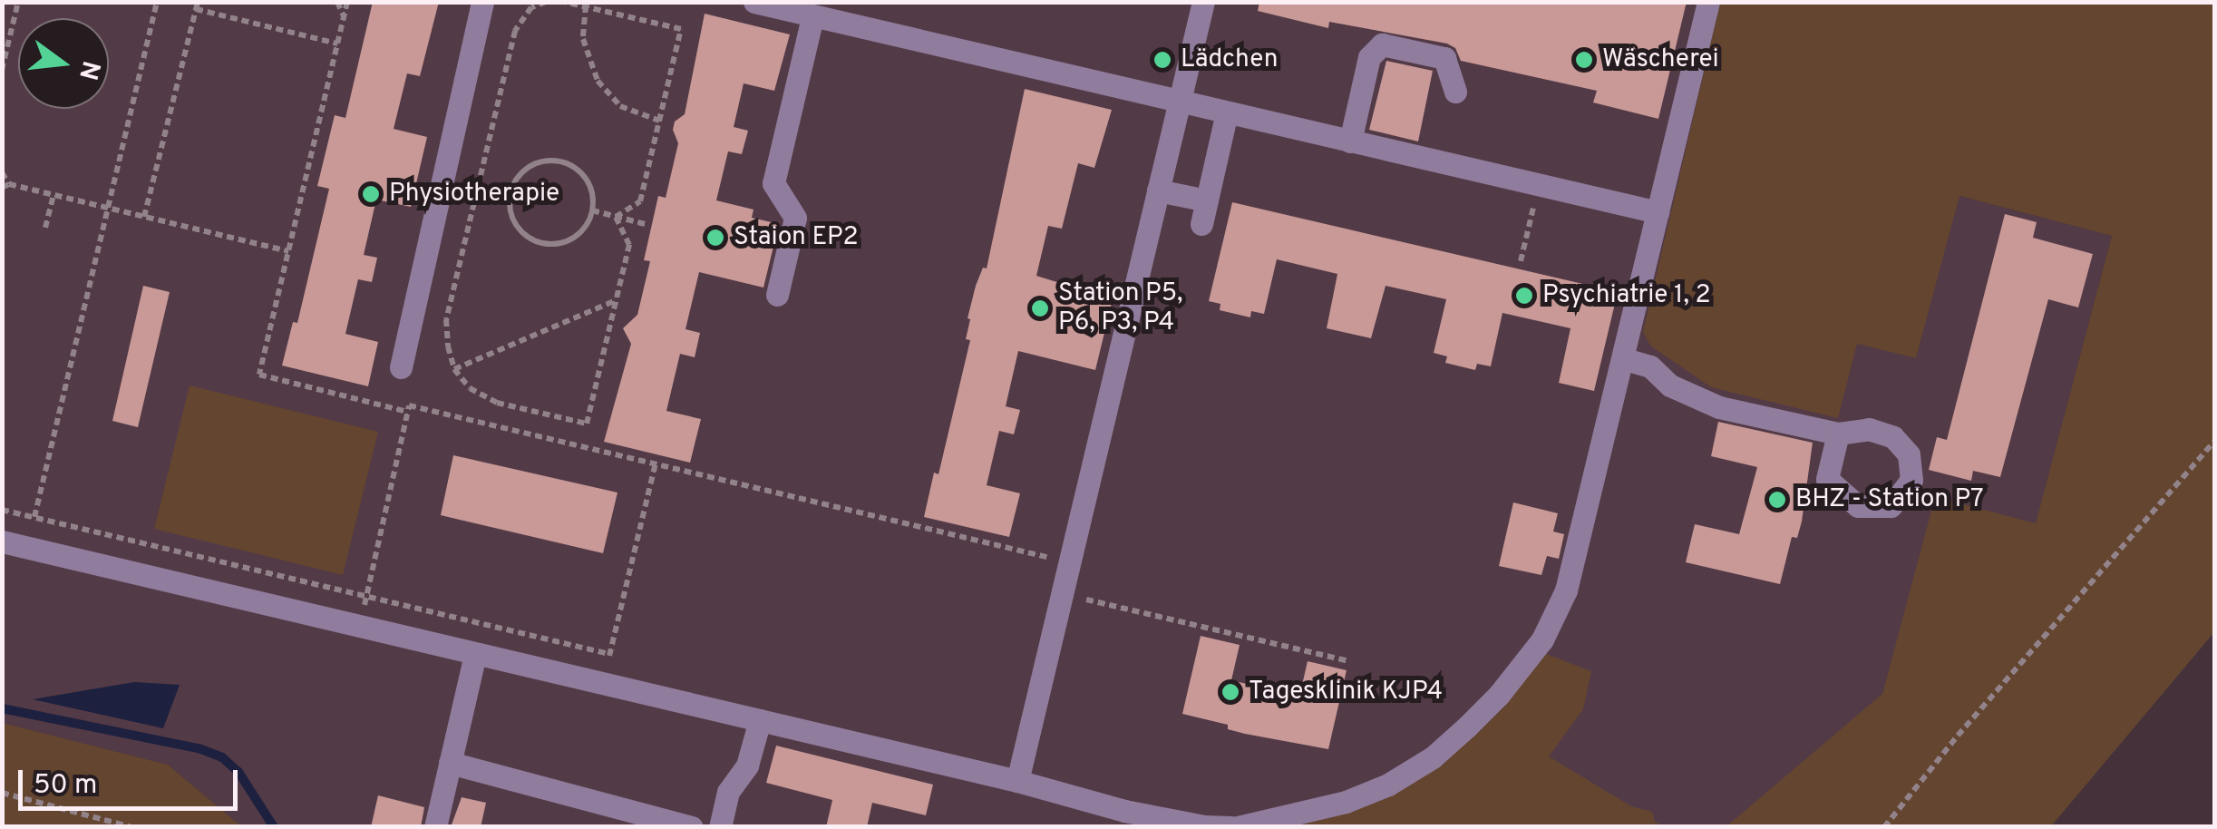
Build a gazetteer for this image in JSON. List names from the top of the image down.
{
  "places": [
    "Lädchen",
    "Wäscherei",
    "Physiotherapie",
    "Staion EP2",
    "Psychiatrie 1, 2",
    "Station P5, P6, P3, P4",
    "BHZ - Station P7",
    "Tagesklinik KJP4"
  ],
  "scale_bar": "50 m",
  "north": "right"
}
